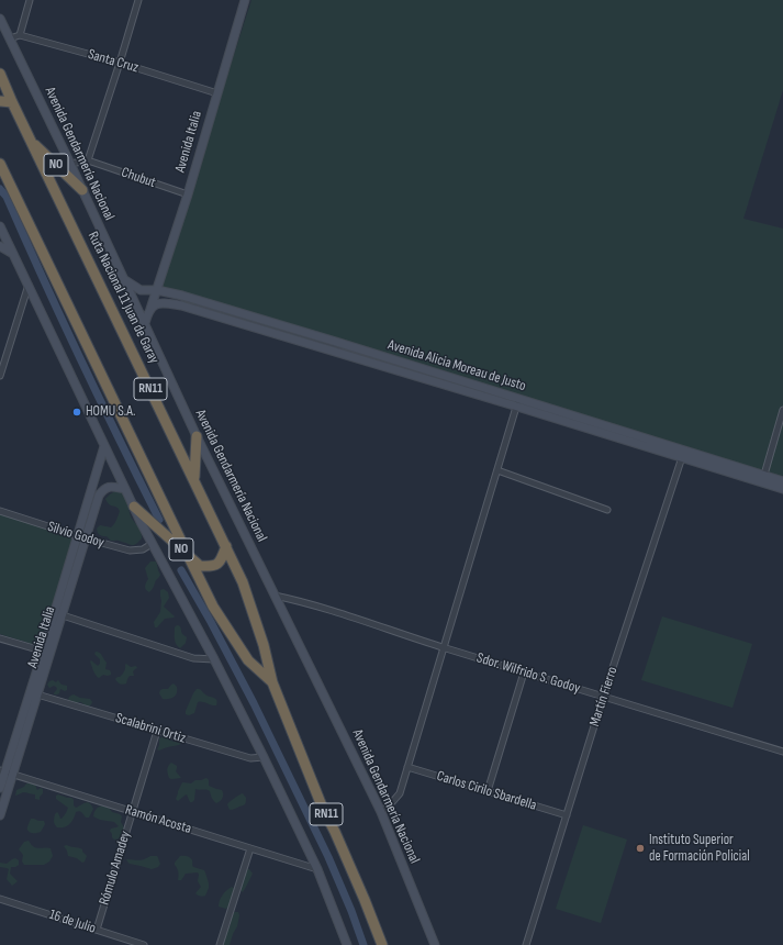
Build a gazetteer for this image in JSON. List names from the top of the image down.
{
  "streets": {
    "highway": ["NO", "Ruta Nacional 11 Juan de Garay", "RN11"],
    "main road": ["Avenida Italia", "Avenida Gendarmería Nacional", "Avenida Alicia Moreau de Justo"],
    "street": [
      "Santa Cruz",
      "Chubut",
      "Silvio Godoy",
      "Sdor. Wilfrido S. Godoy",
      "Martín Fierro",
      "Scalabrini Ortiz",
      "Carlos Cirilo Sbardella",
      "Ramón Acosta",
      "Rómulo Amadey",
      "16 de Julio"
    ]
  },
  "crossings": [
    ["Santa Cruz", "Avenida Italia"],
    ["Avenida Italia", "Avenida Gendarmería Nacional"],
    ["Avenida Italia", "Chubut"],
    ["Avenida Italia", "Avenida Alicia Moreau de Justo"],
    ["Avenida Italia", "Silvio Godoy"],
    ["Avenida Italia", "Scalabrini Ortiz"],
    ["Avenida Italia", "Ramón Acosta"],
    ["Avenida Gendarmería Nacional", "NO"],
    ["Avenida Gendarmería Nacional", "Avenida Alicia Moreau de Justo"],
    ["Avenida Gendarmería Nacional", "Sdor. Wilfrido S. Godoy"],
    ["NO", "Ruta Nacional 11 Juan de Garay"],
    ["Avenida Alicia Moreau de Justo", "Martín Fierro"],
    ["Sdor. Wilfrido S. Godoy", "Martín Fierro"],
    ["Martín Fierro", "Carlos Cirilo Sbardella"],
    ["Scalabrini Ortiz", "Rómulo Amadey"],
    ["Ramón Acosta", "Rómulo Amadey"],
    ["Rómulo Amadey", "16 de Julio"]
  ],
  "places": ["HOMU S.A.", "Instituto Superior de Formación Policial"]
}
